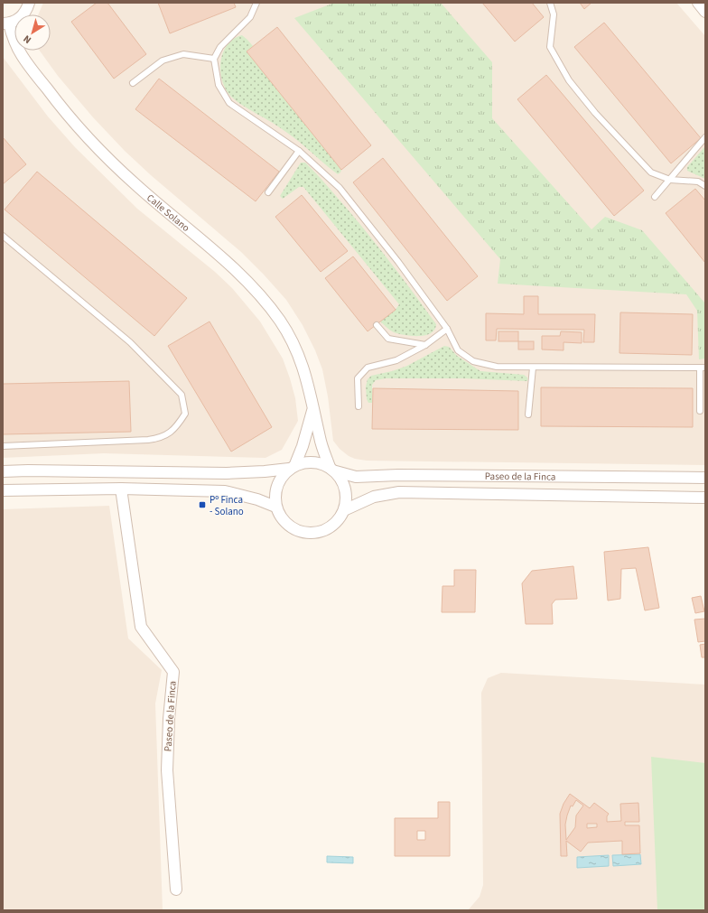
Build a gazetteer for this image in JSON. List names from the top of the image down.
{
  "streets": {
    "street": ["Calle Solano", "Paseo de la Finca"]
  },
  "crossings": [
    ["Calle Solano", "Paseo de la Finca"]
  ],
  "places": {
    "transit": ["Pº Finca - Solano"]
  },
  "north": "bottom left"
}
